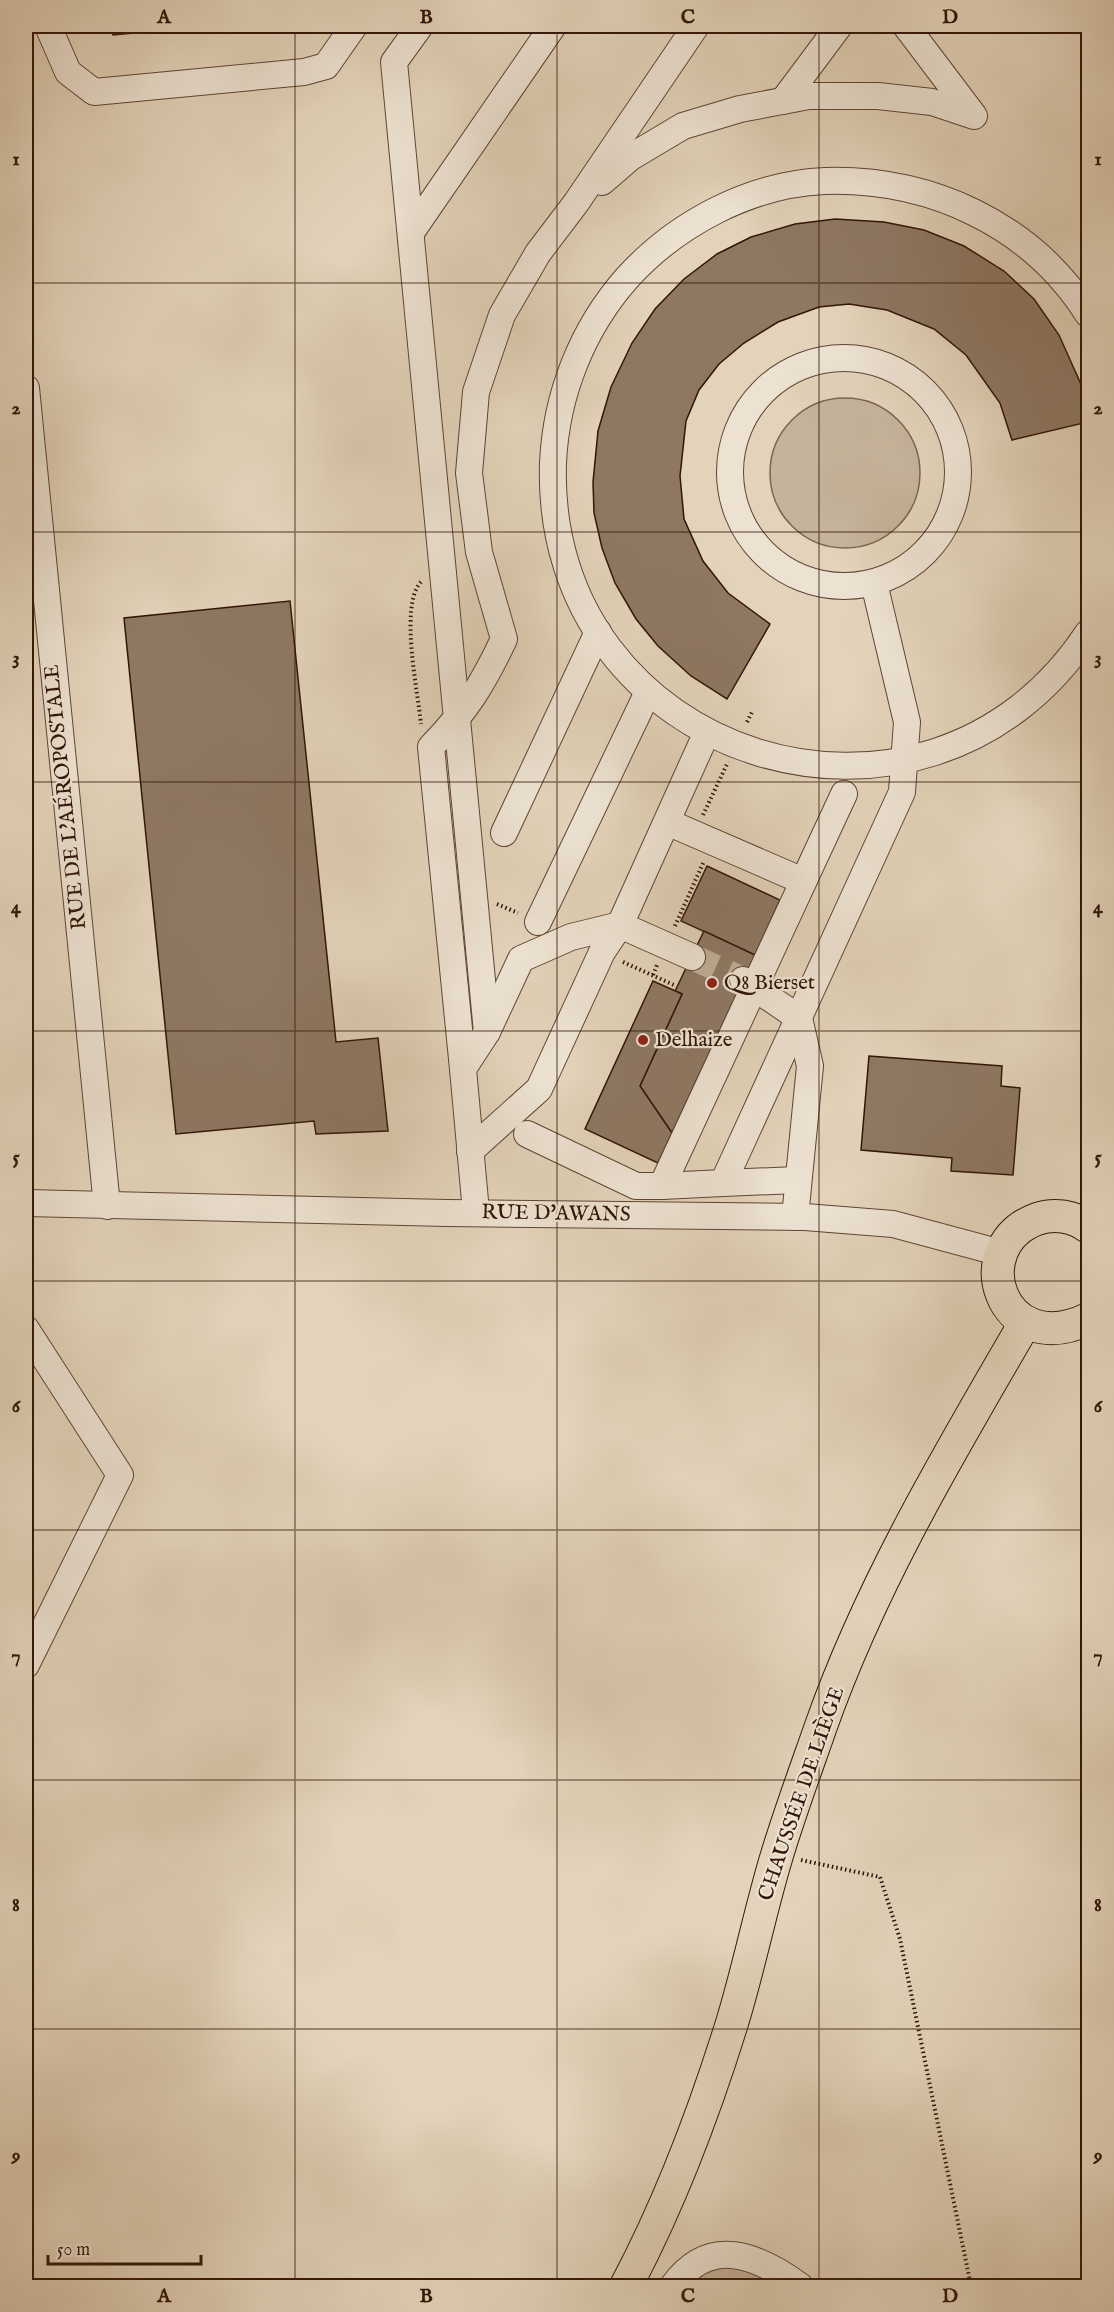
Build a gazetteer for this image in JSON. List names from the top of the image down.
{
  "streets": {
    "main road": ["CHAUSSÉE DE LIÈGE"],
    "street": ["RUE DE L'AÉROPOSTALE", "RUE D'AWANS"]
  },
  "crossings": [
    ["RUE DE L'AÉROPOSTALE", "RUE D'AWANS"]
  ],
  "places": ["Q8 Bierset", "Delhaize"],
  "scale_bar": "50 m",
  "grid": {
    "columns": [
      "A",
      "B",
      "C",
      "D"
    ],
    "rows": [
      "1",
      "2",
      "3",
      "4",
      "5",
      "6",
      "7",
      "8",
      "9"
    ]
  }
}
